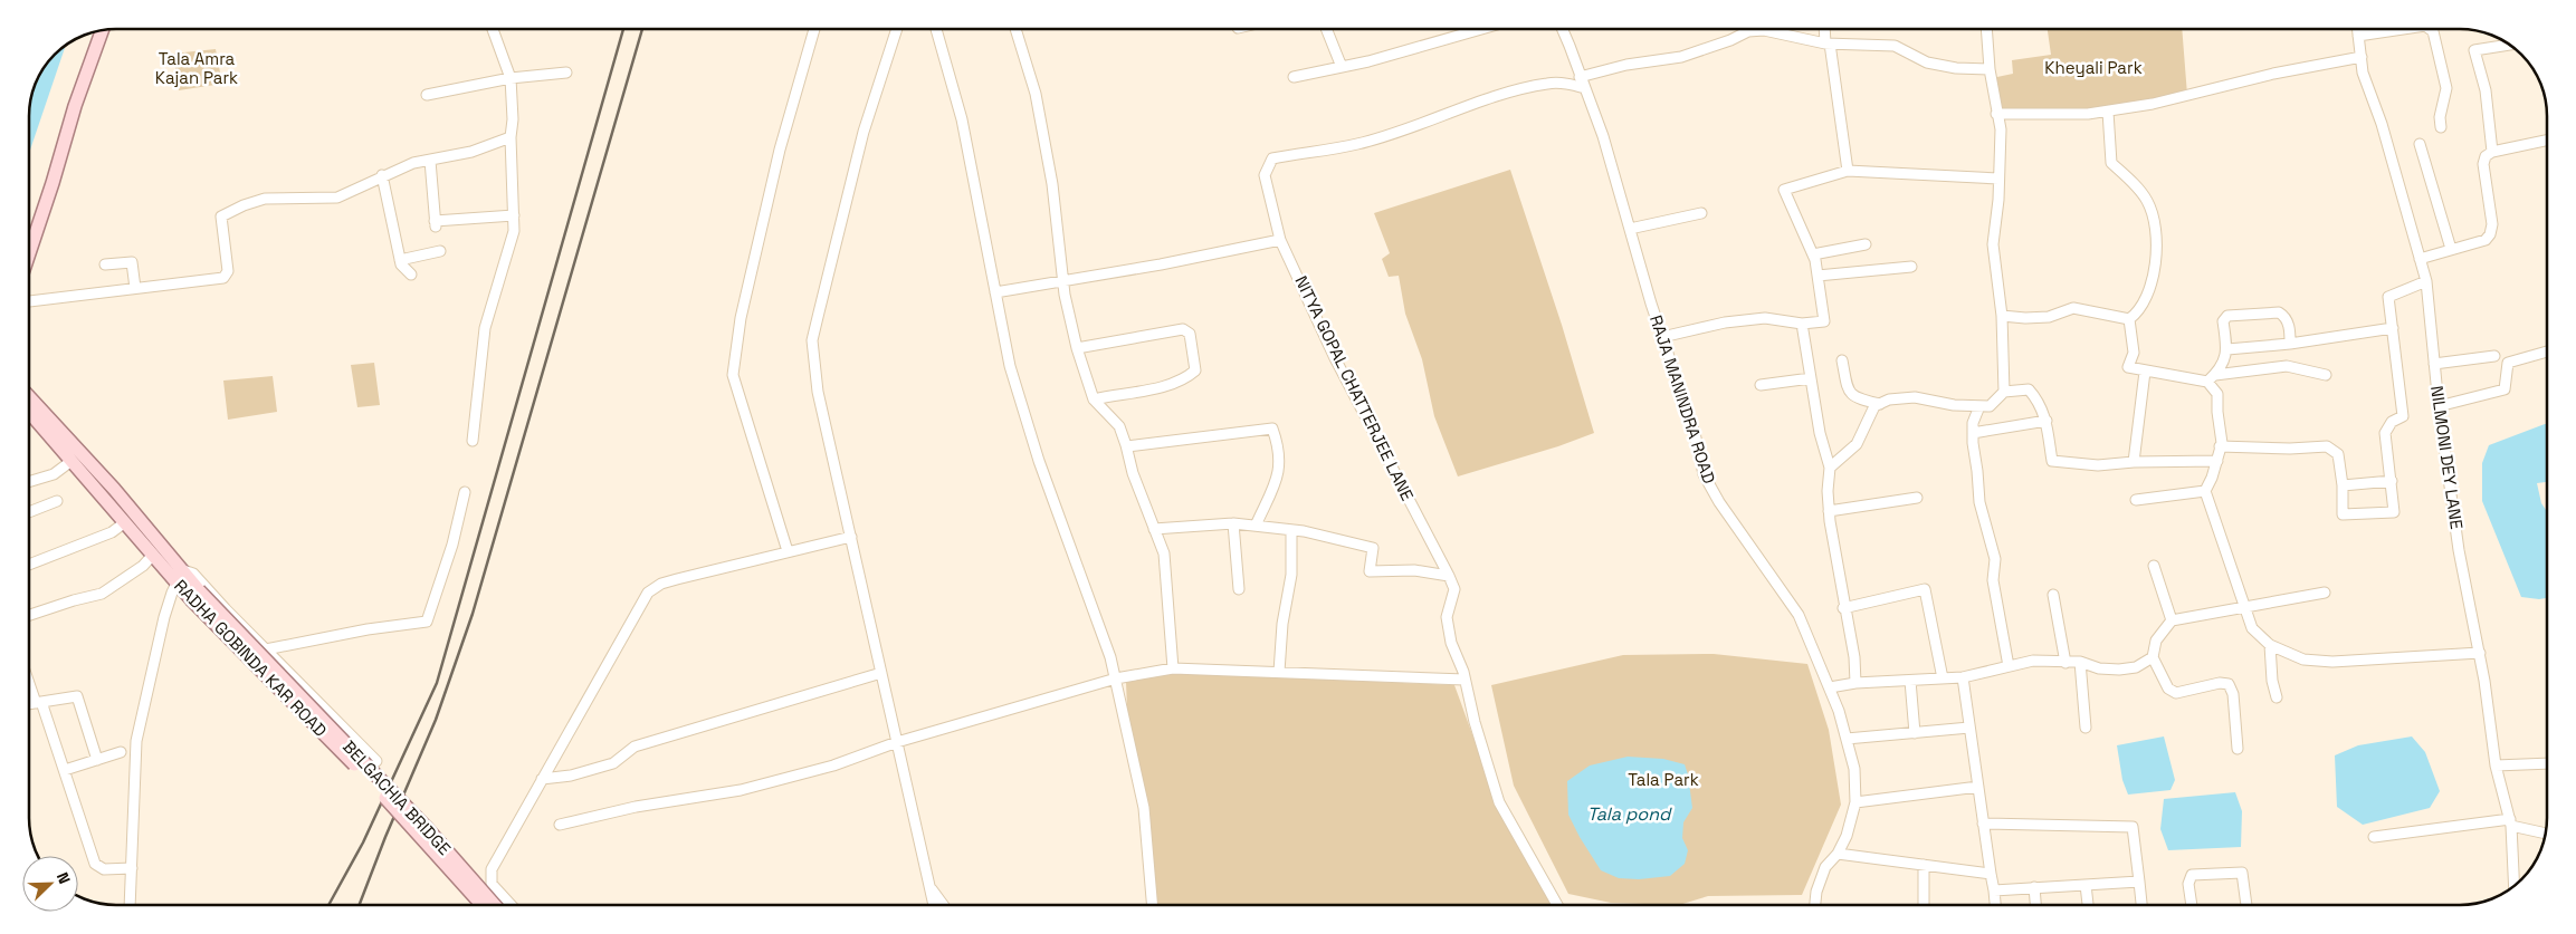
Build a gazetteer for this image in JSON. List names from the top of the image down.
{
  "streets": {
    "main road": ["RADHA GOBINDA KAR ROAD", "BELGACHIA BRIDGE"],
    "street": ["NITYA GOPAL CHATTERJEE LANE", "RAJA MANINDRA ROAD", "NILMONI DEY LANE"]
  },
  "crossings": [
    ["NITYA GOPAL CHATTERJEE LANE", "RAJA MANINDRA ROAD"],
    ["RADHA GOBINDA KAR ROAD", "BELGACHIA BRIDGE"]
  ],
  "water": ["Tala pond"],
  "parks": ["Tala Amra Kajan Park", "Kheyali Park", "Tala Park"],
  "north": "top right"
}
